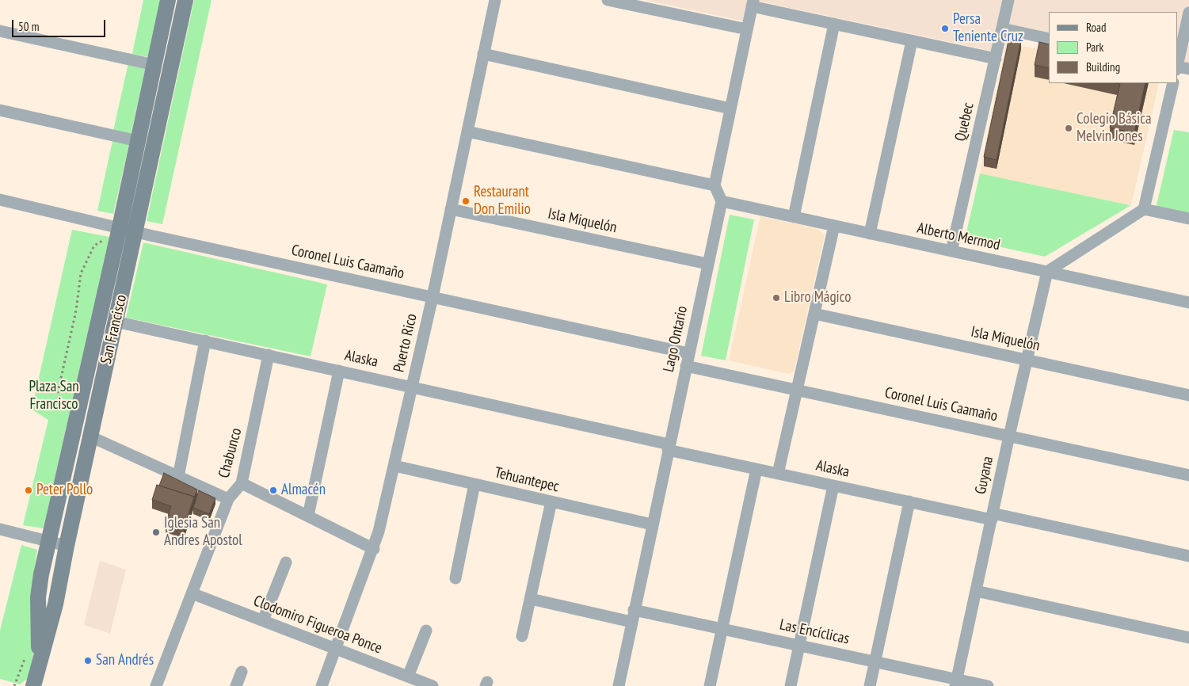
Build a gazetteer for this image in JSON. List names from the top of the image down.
{
  "streets": {
    "main road": ["San Francisco"],
    "street": [
      "Quebec",
      "Isla Miquelón",
      "Alberto Mermod",
      "Coronel Luis Caamaño",
      "Lago Ontario",
      "Puerto Rico",
      "Alaska",
      "Chabunco",
      "Guyana",
      "Tehuantepec",
      "Clodomiro Figueroa Ponce",
      "Las Encíclicas"
    ]
  },
  "crossings": [
    ["Quebec", "Alberto Mermod"],
    ["Isla Miquelón", "Lago Ontario"],
    ["Isla Miquelón", "Puerto Rico"],
    ["Isla Miquelón", "Guyana"],
    ["Alberto Mermod", "Lago Ontario"],
    ["Alberto Mermod", "Guyana"],
    ["Coronel Luis Caamaño", "San Francisco"],
    ["Coronel Luis Caamaño", "Lago Ontario"],
    ["Coronel Luis Caamaño", "Puerto Rico"],
    ["Coronel Luis Caamaño", "Guyana"],
    ["San Francisco", "Alaska"],
    ["Lago Ontario", "Alaska"],
    ["Lago Ontario", "Tehuantepec"],
    ["Lago Ontario", "Las Encíclicas"],
    ["Puerto Rico", "Alaska"],
    ["Puerto Rico", "Tehuantepec"],
    ["Puerto Rico", "Clodomiro Figueroa Ponce"],
    ["Alaska", "Chabunco"],
    ["Alaska", "Guyana"],
    ["Chabunco", "Clodomiro Figueroa Ponce"],
    ["Guyana", "Las Encíclicas"]
  ],
  "parks": ["Plaza San Francisco"],
  "places": [
    "Persa Teniente Cruz",
    "Colegio Básica Melvin Jones",
    "Restaurant Don Emilio",
    "Libro Mágico",
    "Peter Pollo",
    "Almacén",
    "Iglesia San Andres Apostol",
    "San Andrés"
  ],
  "legend": ["Road", "Park", "Building"],
  "scale_bar": "50 m"
}
